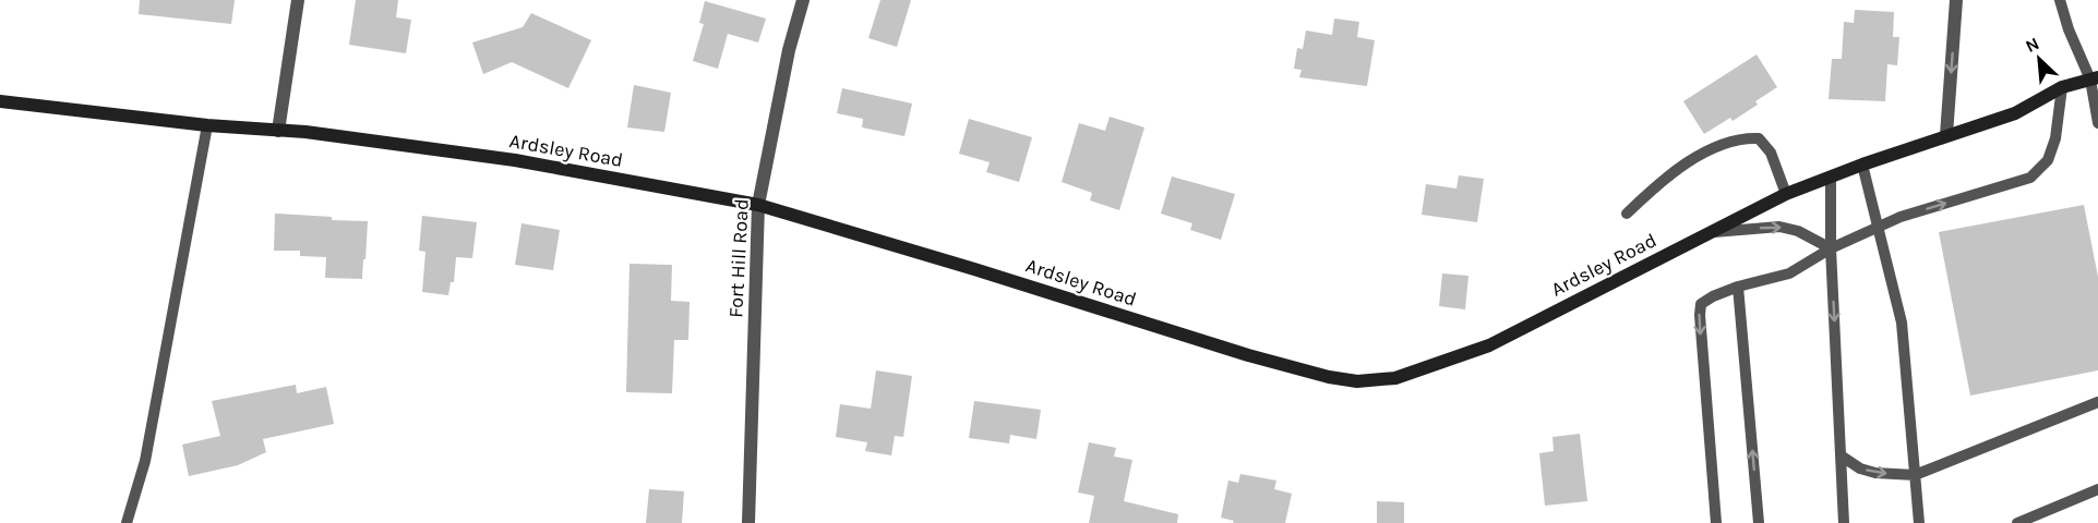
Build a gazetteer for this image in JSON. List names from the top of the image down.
{
  "streets": {
    "main road": ["Ardsley Road"],
    "street": ["Fort Hill Road"]
  },
  "crossings": [
    ["Ardsley Road", "Fort Hill Road"]
  ],
  "north": "top left"
}
